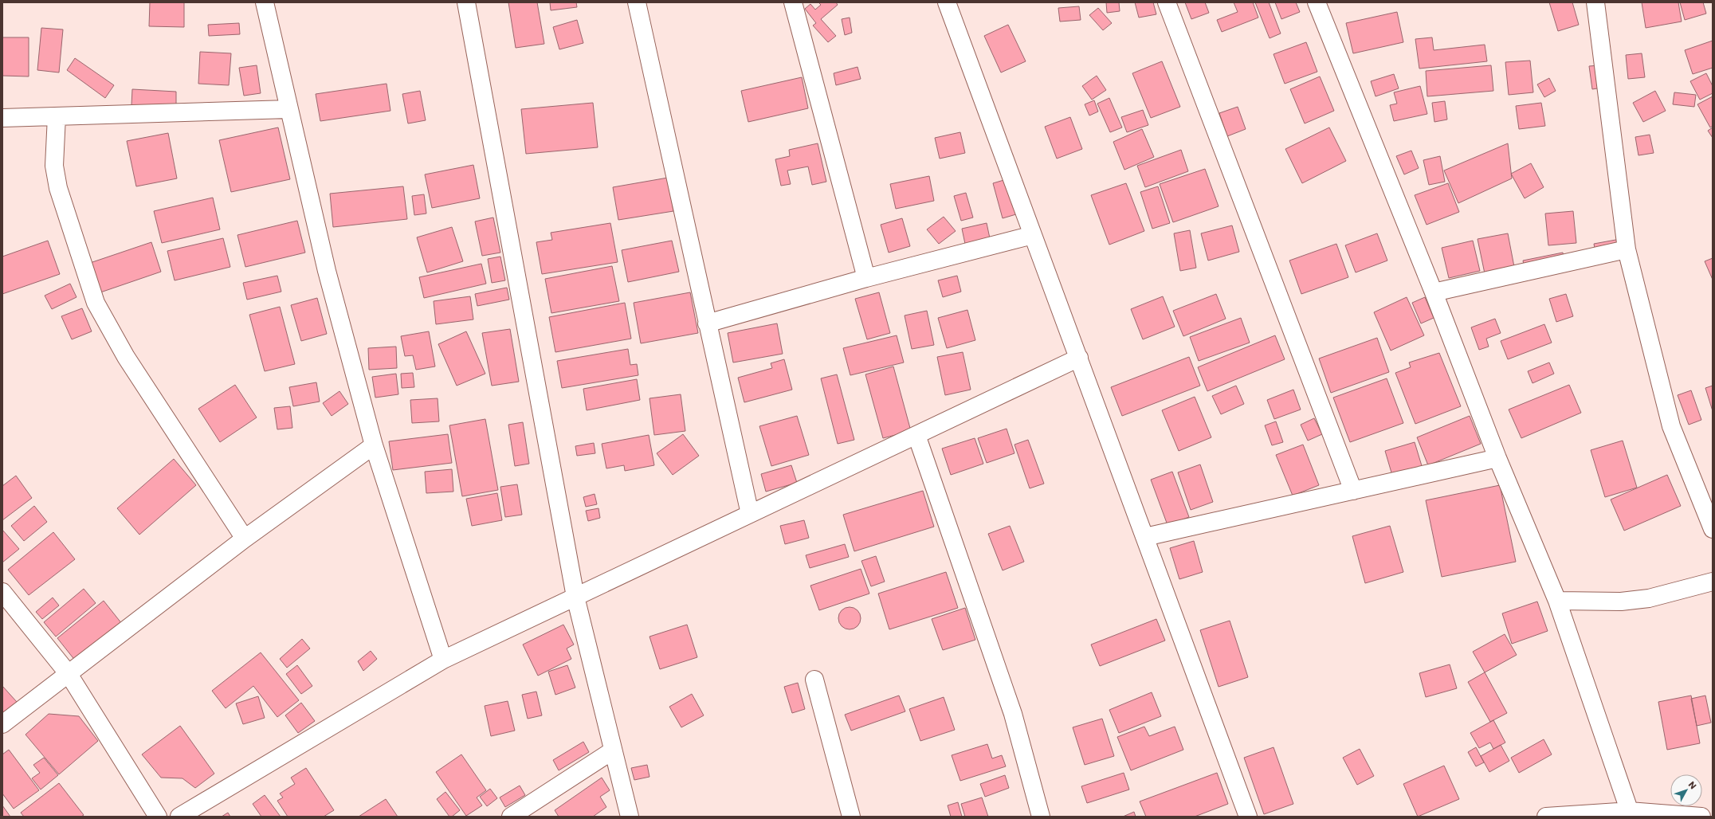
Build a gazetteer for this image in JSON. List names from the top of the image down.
{
  "north": "top right"
}
